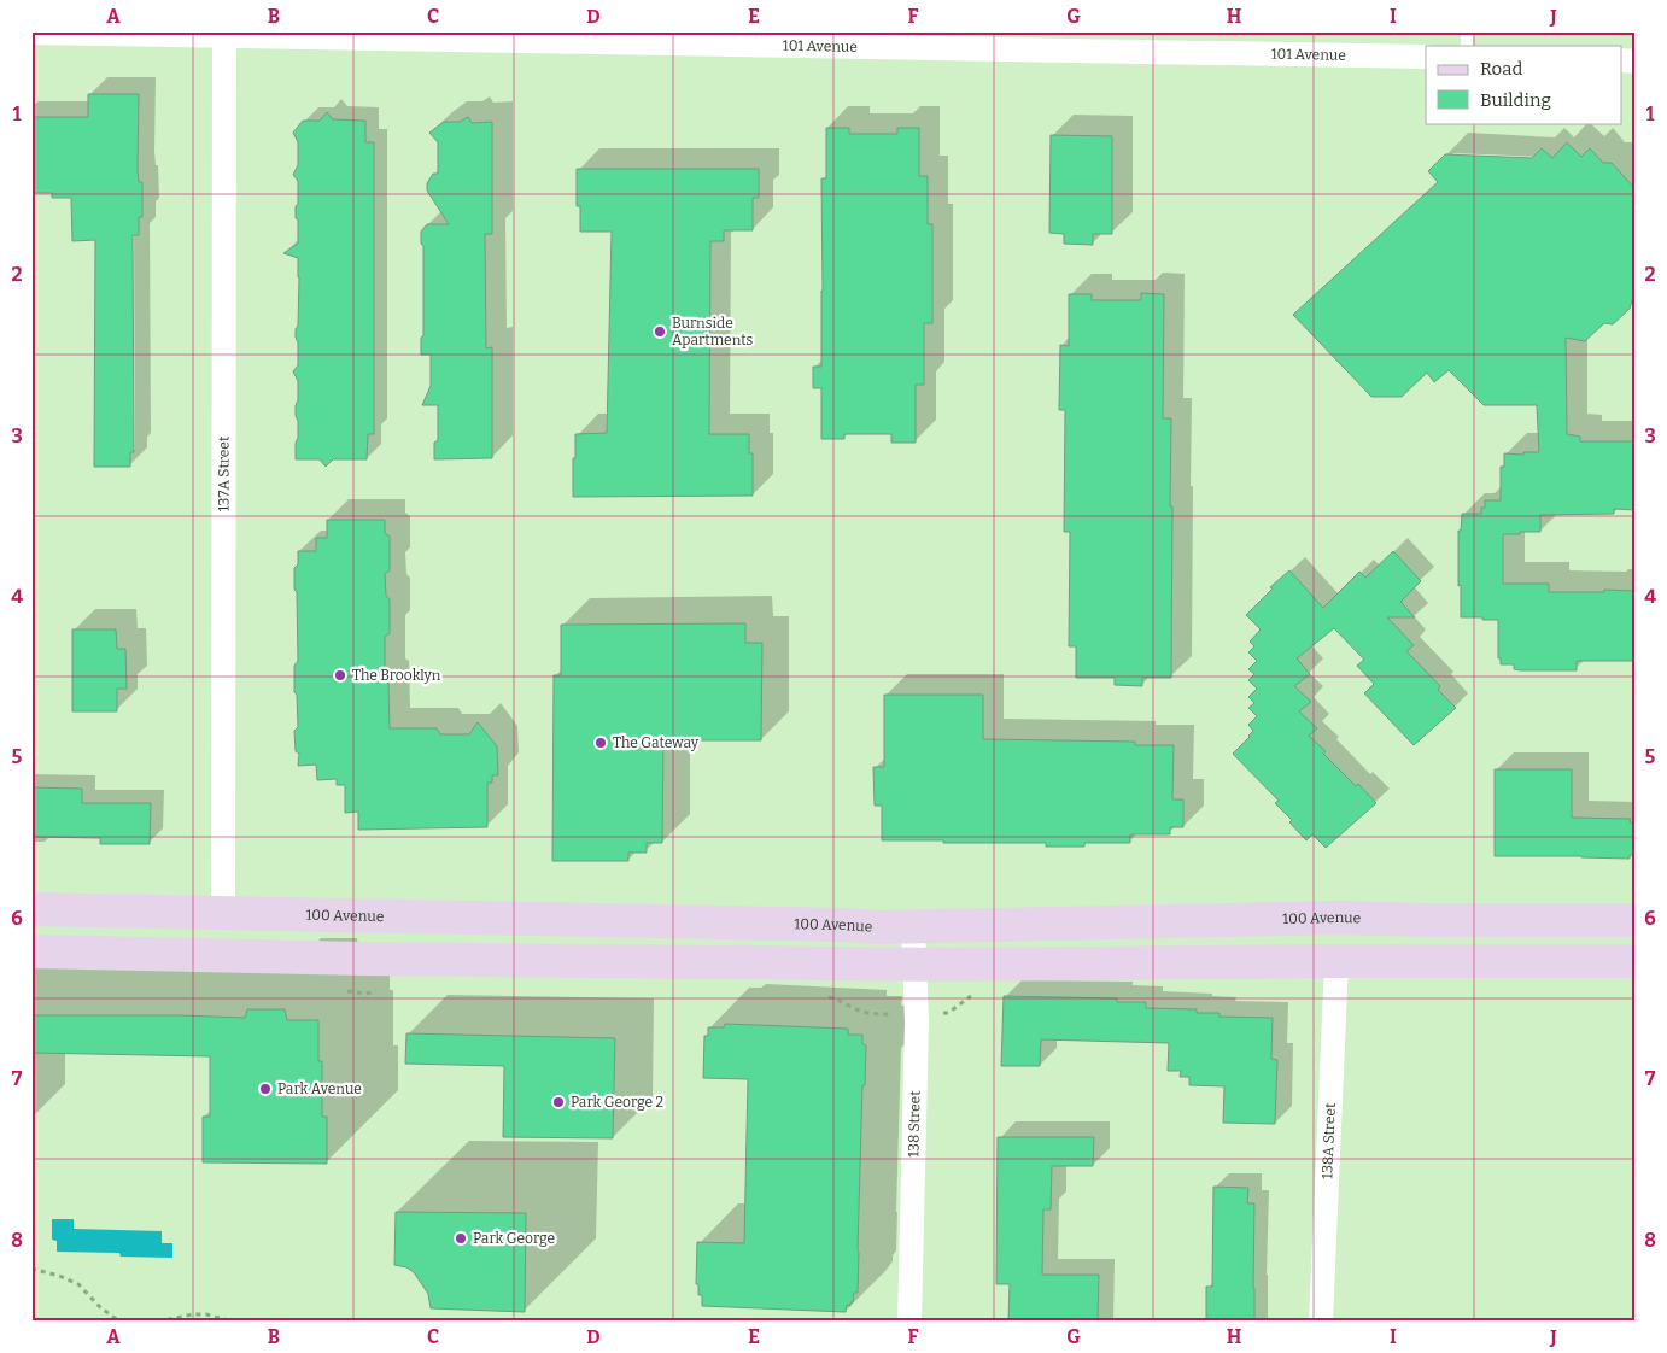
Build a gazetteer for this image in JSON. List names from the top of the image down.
{
  "streets": {
    "main road": ["100 Avenue"],
    "street": [
      "101 Avenue",
      "137A Street",
      "138 Street",
      "138A Street"
    ]
  },
  "crossings": [
    ["101 Avenue", "137A Street"],
    ["137A Street", "100 Avenue"],
    ["100 Avenue", "138 Street"]
  ],
  "places": [
    "Burnside Apartments",
    "The Brooklyn",
    "The Gateway",
    "Park Avenue",
    "Park George 2",
    "Park George"
  ],
  "legend": ["Road", "Building"],
  "grid": {
    "columns": [
      "A",
      "B",
      "C",
      "D",
      "E",
      "F",
      "G",
      "H",
      "I",
      "J"
    ],
    "rows": [
      "1",
      "2",
      "3",
      "4",
      "5",
      "6",
      "7",
      "8"
    ]
  }
}
